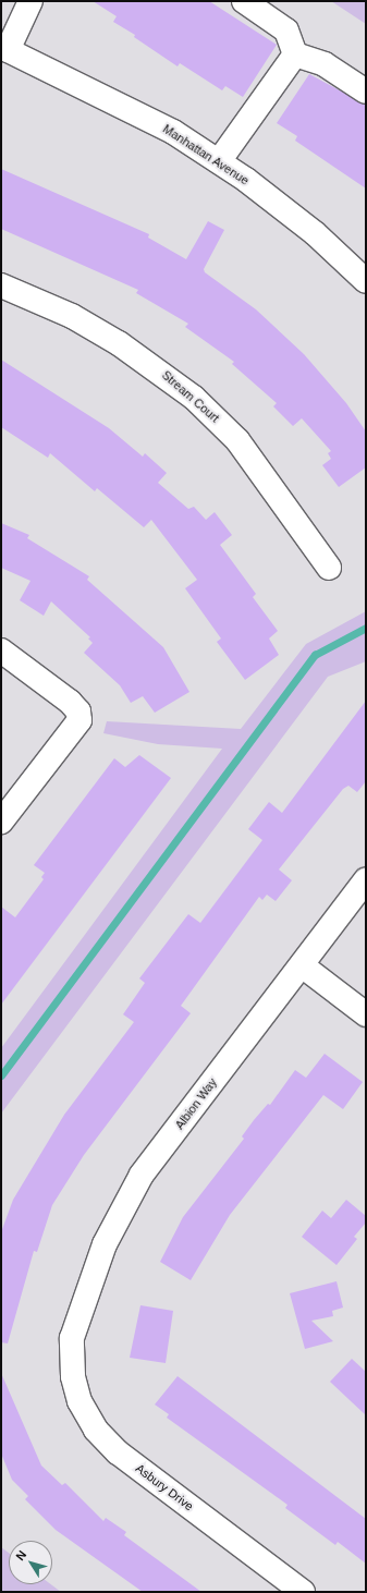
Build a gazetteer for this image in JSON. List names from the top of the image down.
{
  "streets": {
    "street": [
      "Manhattan Avenue",
      "Stream Court",
      "Albion Way",
      "Asbury Drive"
    ]
  },
  "crossings": [
    ["Albion Way", "Asbury Drive"]
  ],
  "north": "top left"
}
